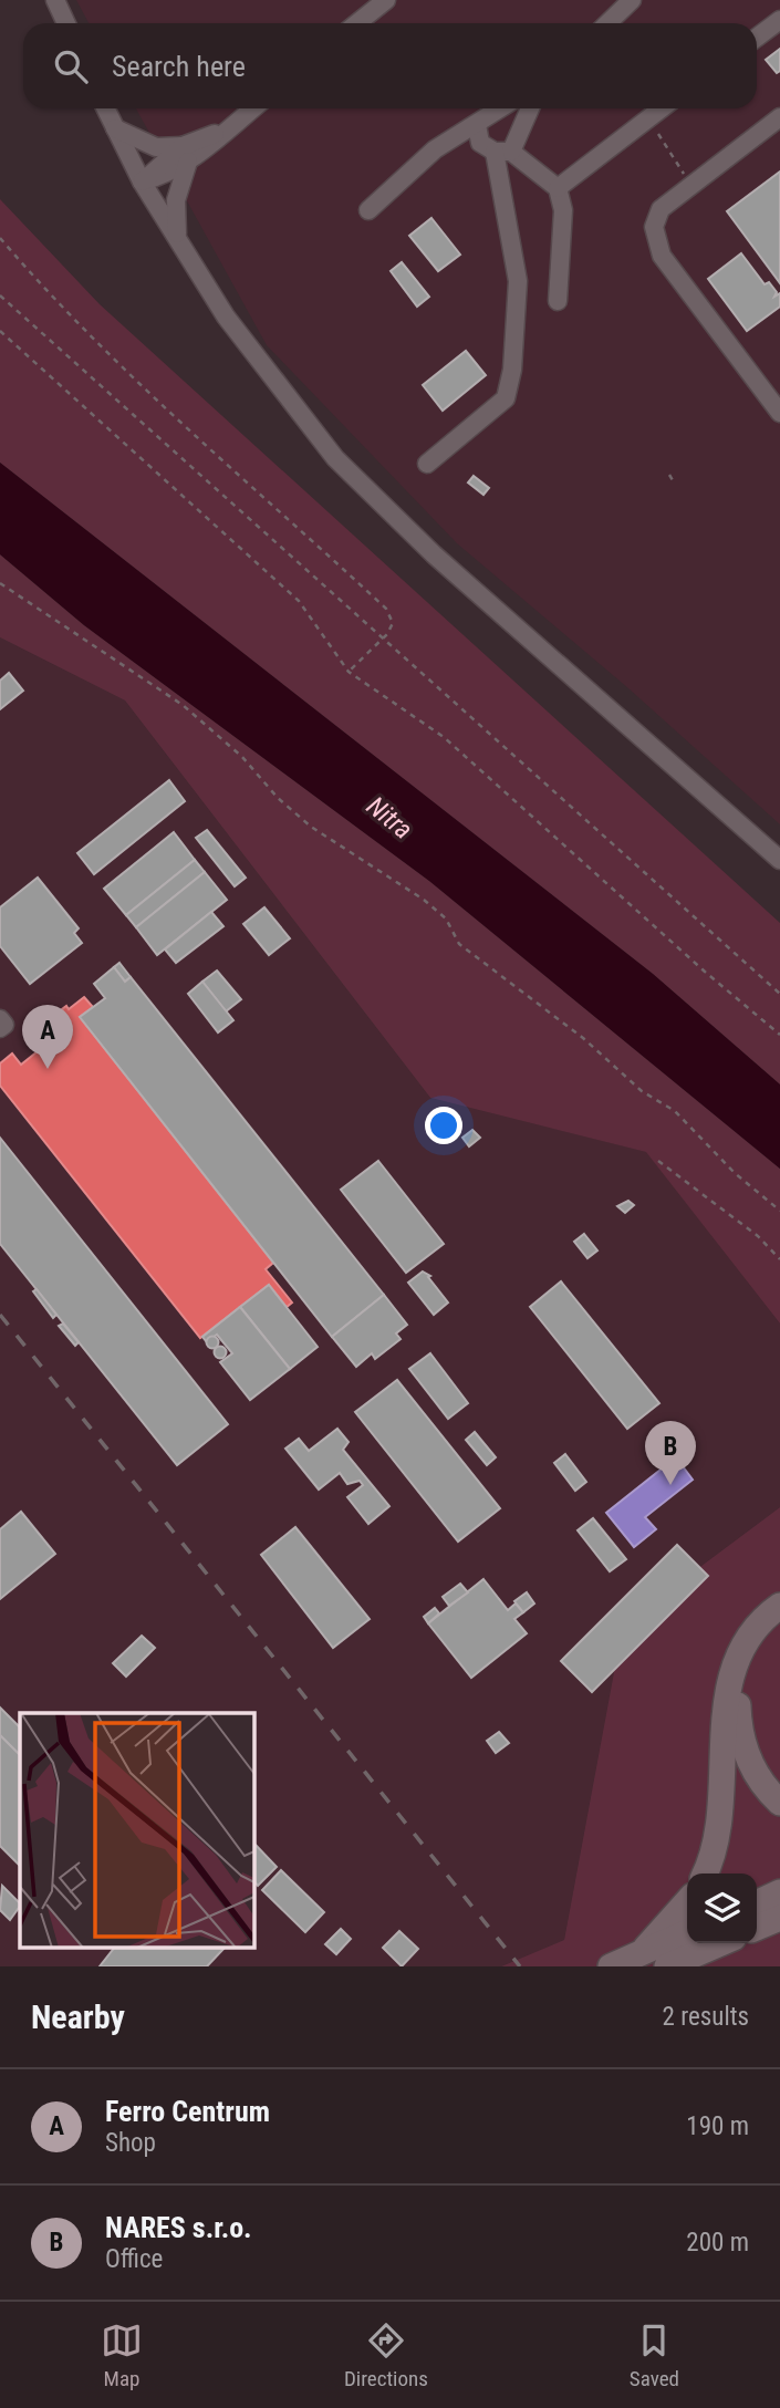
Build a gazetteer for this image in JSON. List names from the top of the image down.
{
  "water": ["Nitra"],
  "page": {
    "search": "Search here",
    "pins": ["A", "B"],
    "heading": ["Nearby", "2 results"],
    "list": [
      {
        "mark": "A",
        "name": "Ferro Centrum",
        "note": "Shop",
        "value": "190 m"
      },
      {
        "mark": "B",
        "name": "NARES s.r.o.",
        "note": "Office",
        "value": "200 m"
      }
    ],
    "nav": ["Map", "Directions", "Saved"]
  }
}
